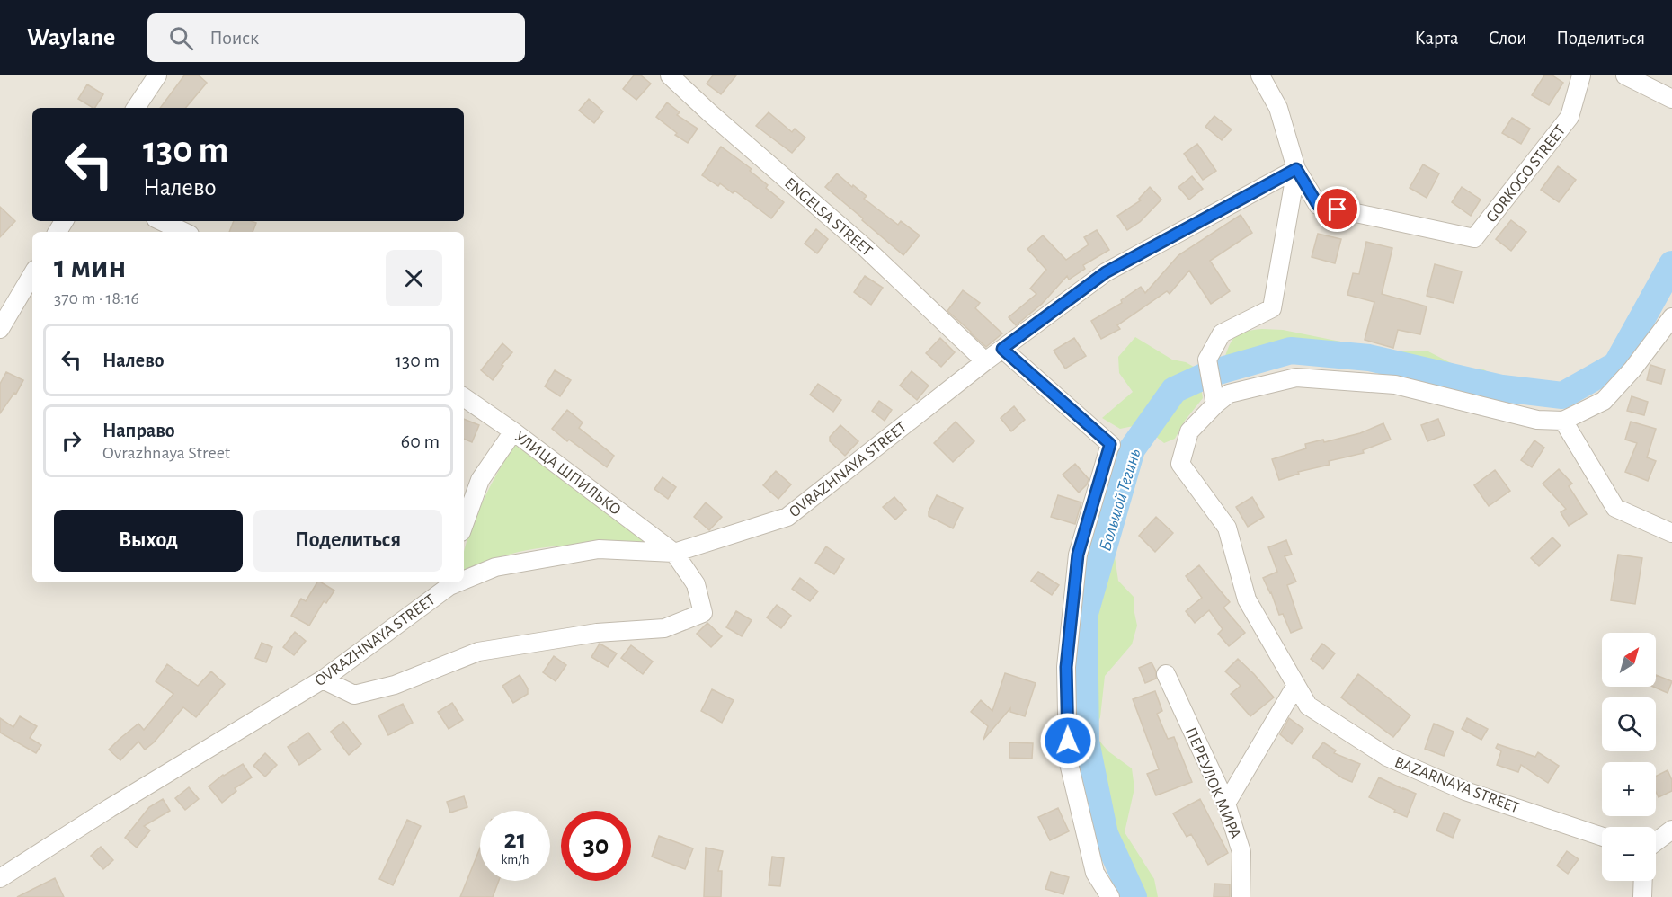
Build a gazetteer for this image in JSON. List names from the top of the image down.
{
  "streets": {
    "street": [
      "GORKOGO STREET",
      "ENGELSA STREET",
      "OVRAZHNAYA STREET",
      "УЛИЦА ШПИЛЬКО",
      "ПЕРЕУЛОК МИРА",
      "BAZARNAYA STREET"
    ]
  },
  "crossings": [
    ["GORKOGO STREET", "OVRAZHNAYA STREET"],
    ["ENGELSA STREET", "OVRAZHNAYA STREET"],
    ["OVRAZHNAYA STREET", "УЛИЦА ШПИЛЬКО"]
  ],
  "water": ["Большой Тегинь"],
  "north": "top right",
  "page": {
    "header": "Waylane",
    "search": "Поиск",
    "nav": ["Карта", "Слои", "Поделиться"],
    "turn": ["130 m", "Налево"],
    "heading": ["1 мин", "370 m · 18:16"],
    "list": [
      {
        "name": "Налево",
        "value": "130 m"
      },
      {
        "name": "Направо",
        "note": "Ovrazhnaya Street",
        "value": "60 m"
      }
    ],
    "buttons": ["Выход", "Поделиться"],
    "map_buttons": ["+", "−"],
    "speed": "21 km/h",
    "limit": "30"
  }
}
